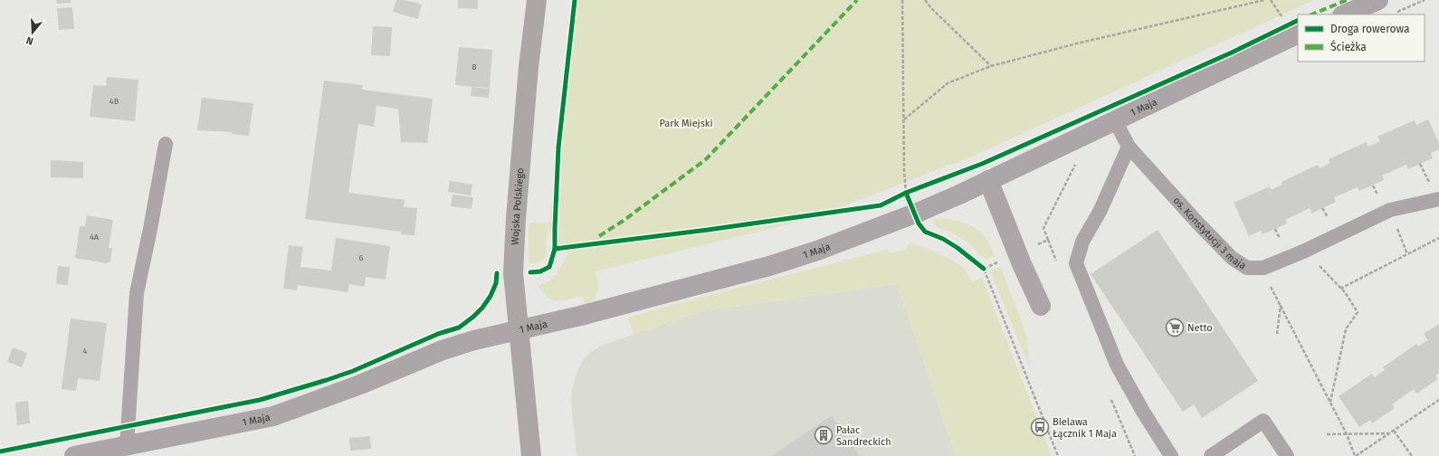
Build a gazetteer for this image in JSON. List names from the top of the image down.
{
  "streets": {
    "street": ["1 Maja", "Wojska Polskiego"],
    "lane": ["os. Konstytucji 3 maja"]
  },
  "crossings": [
    ["1 Maja", "Wojska Polskiego"],
    ["1 Maja", "os. Konstytucji 3 maja"]
  ],
  "parks": ["Park Miejski"],
  "places": {
    "supermarket": ["Netto"],
    "bus stop": ["Bielawa Łącznik 1 Maja"],
    "building": ["Pałac Sandreckich"]
  },
  "house_numbers": [
    "8",
    "4B",
    "4A",
    "6",
    "4"
  ],
  "legend": ["Droga rowerowa", "Ścieżka"],
  "north": "bottom"
}
